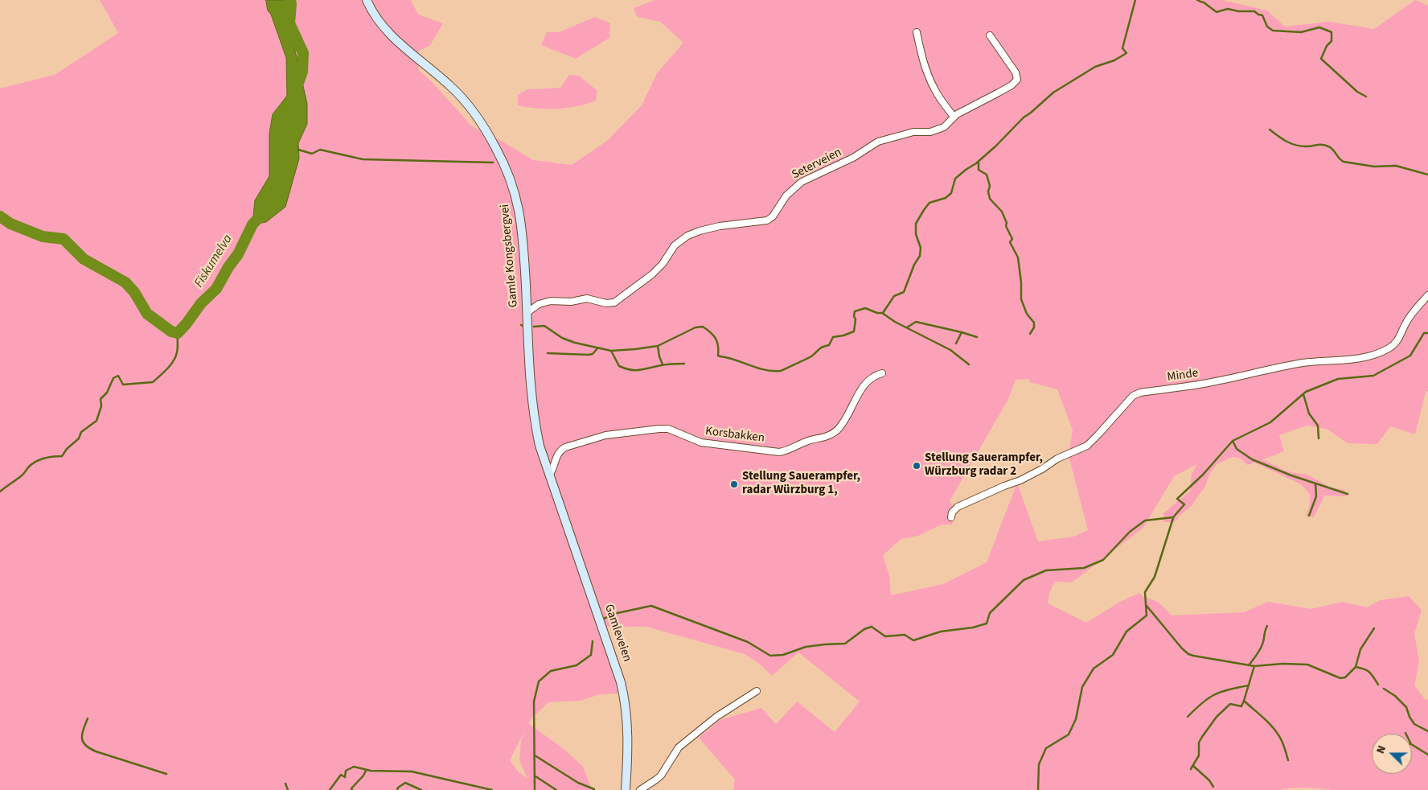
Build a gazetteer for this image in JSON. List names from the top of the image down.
{
  "streets": {
    "main road": ["Gamle Kongsbergvei", "Gamleveien"],
    "street": ["Seterveien", "Minde", "Korsbakken"]
  },
  "crossings": [
    ["Seterveien", "Gamle Kongsbergvei"],
    ["Gamle Kongsbergvei", "Korsbakken"],
    ["Gamle Kongsbergvei", "Gamleveien"]
  ],
  "water": ["Fiskumelva"],
  "places": ["Stellung Sauerampfer, Würzburg radar 2", "Stellung Sauerampfer, radar Würzburg 1,"],
  "north": "left"
}
